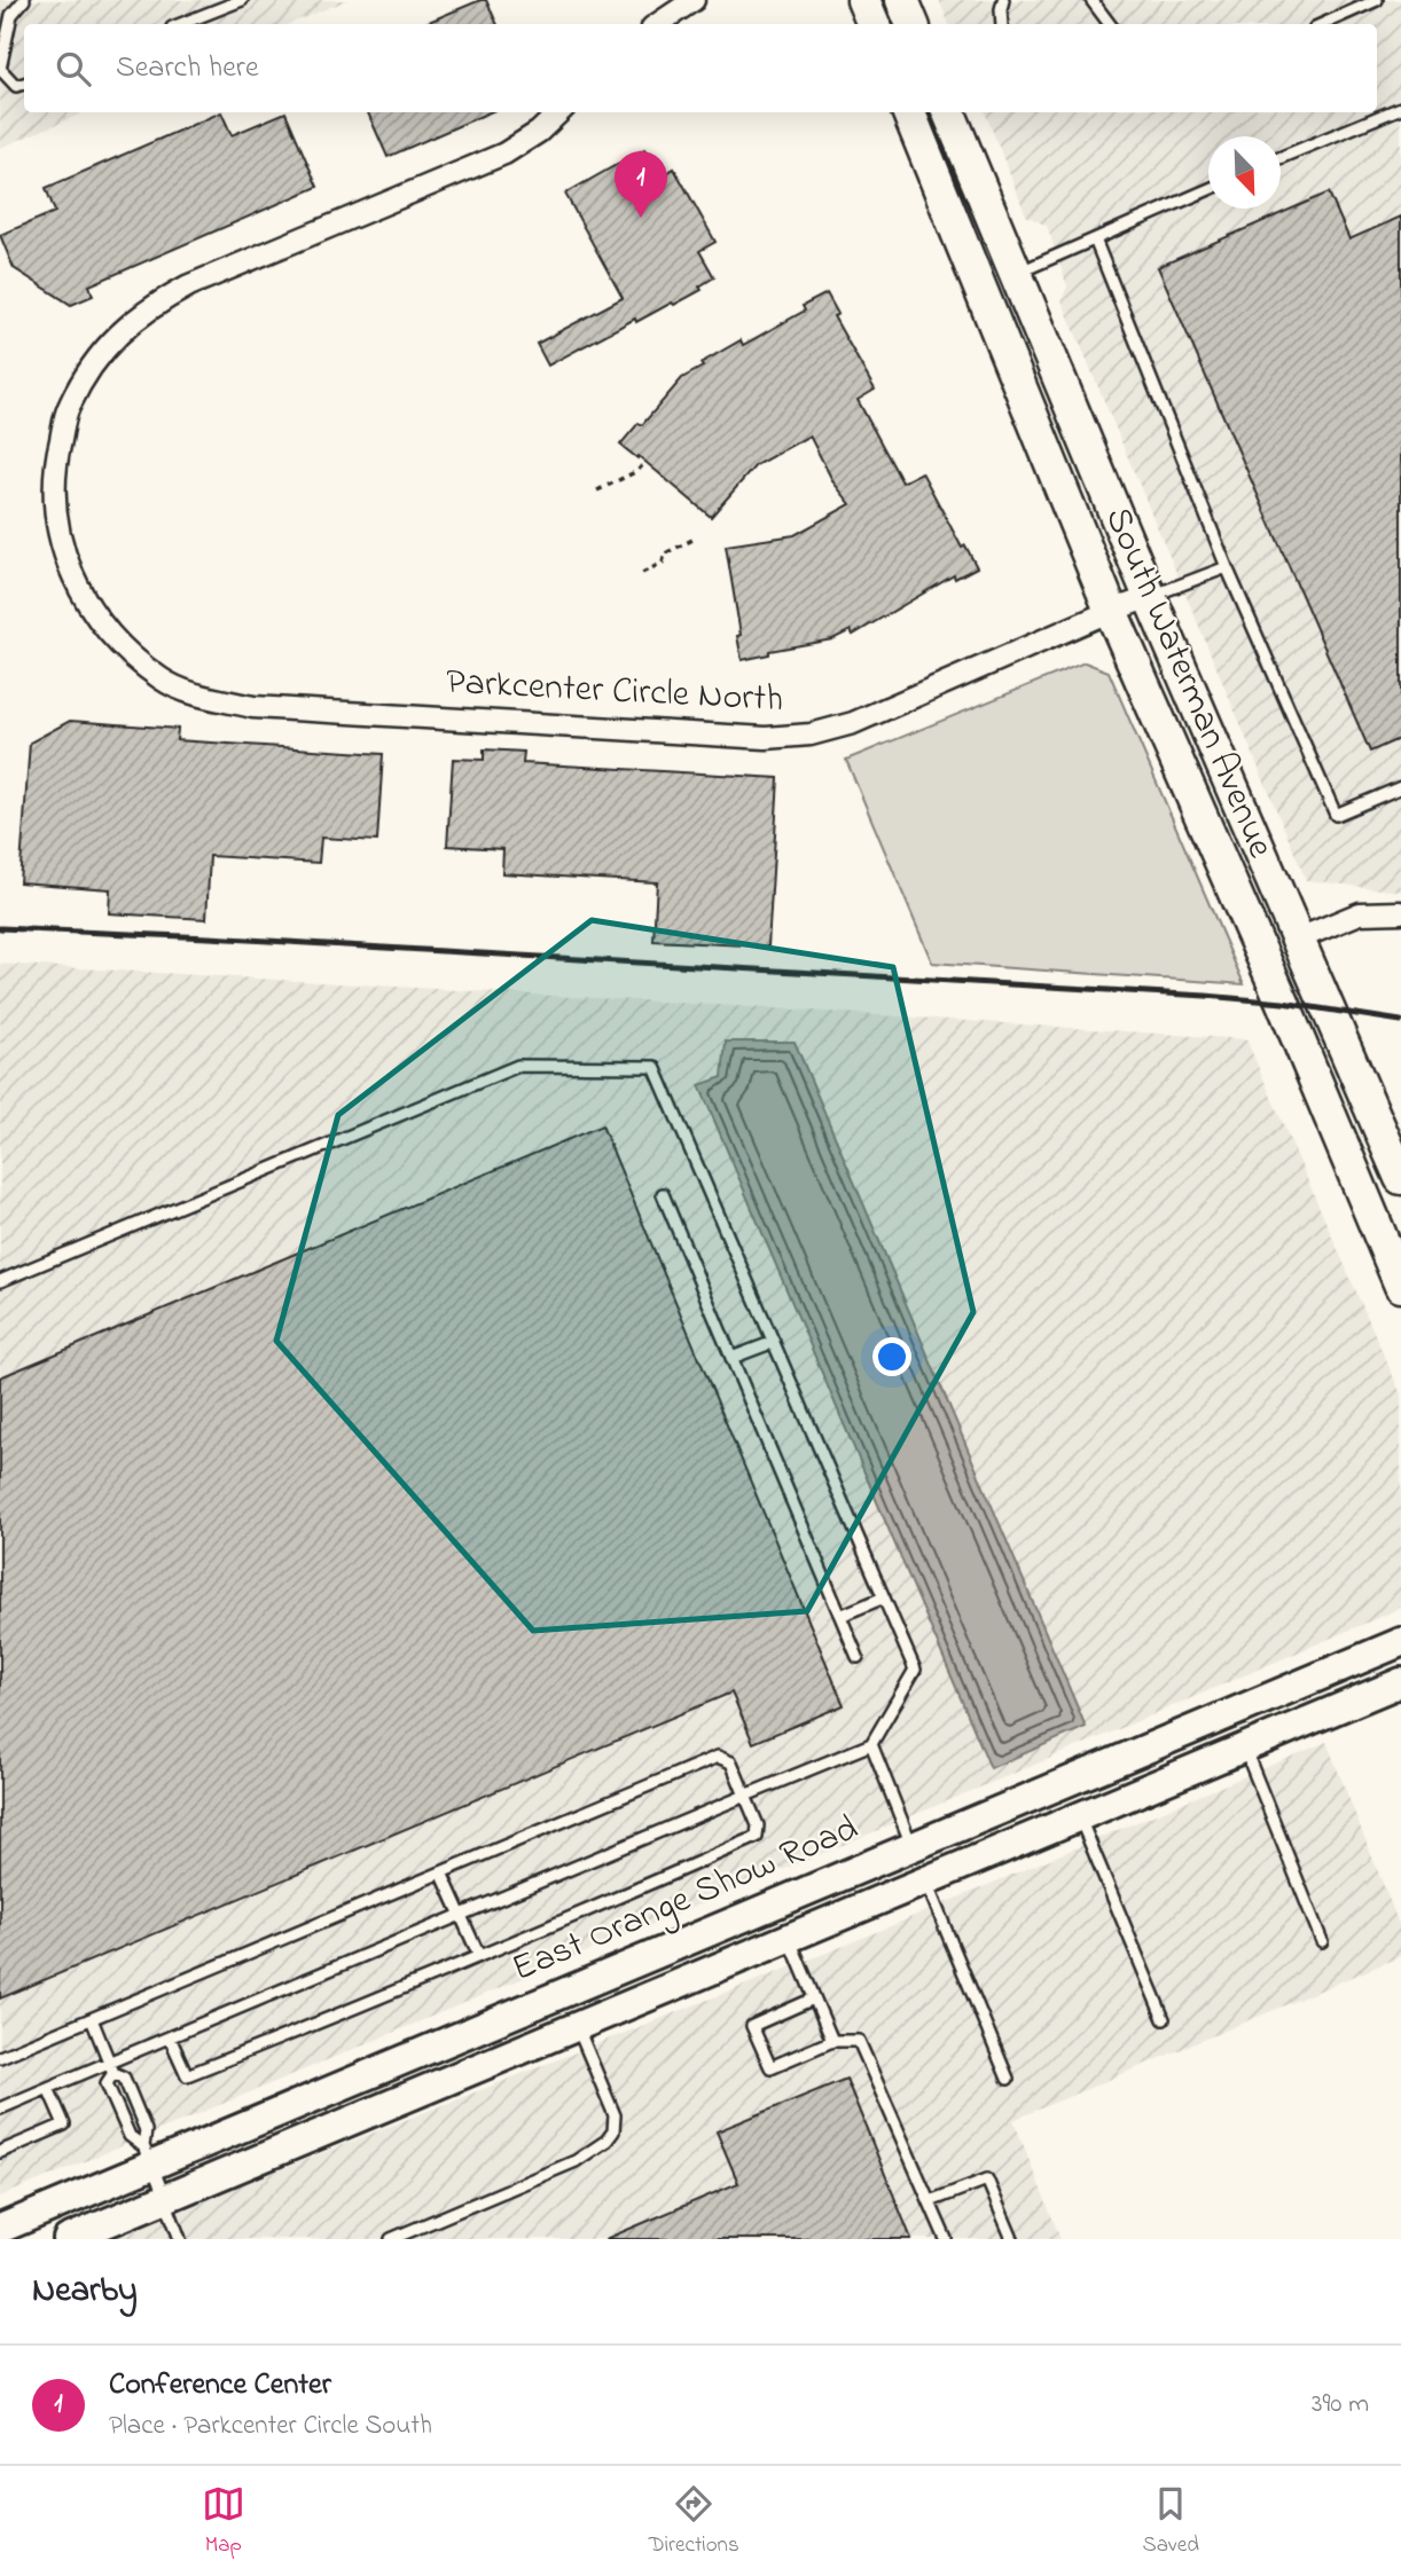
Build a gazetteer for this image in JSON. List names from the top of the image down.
{
  "streets": {
    "main road": ["South Waterman Avenue", "East Orange Show Road"],
    "street": ["Parkcenter Circle North"]
  },
  "crossings": [
    ["South Waterman Avenue", "Parkcenter Circle North"]
  ],
  "north": "bottom right",
  "page": {
    "search": "Search here",
    "pins": "1",
    "heading": "Nearby",
    "list": [
      {
        "mark": "1",
        "name": "Conference Center",
        "note": "Place · Parkcenter Circle South",
        "value": "390 m"
      }
    ],
    "nav": ["Map", "Directions", "Saved"]
  }
}
